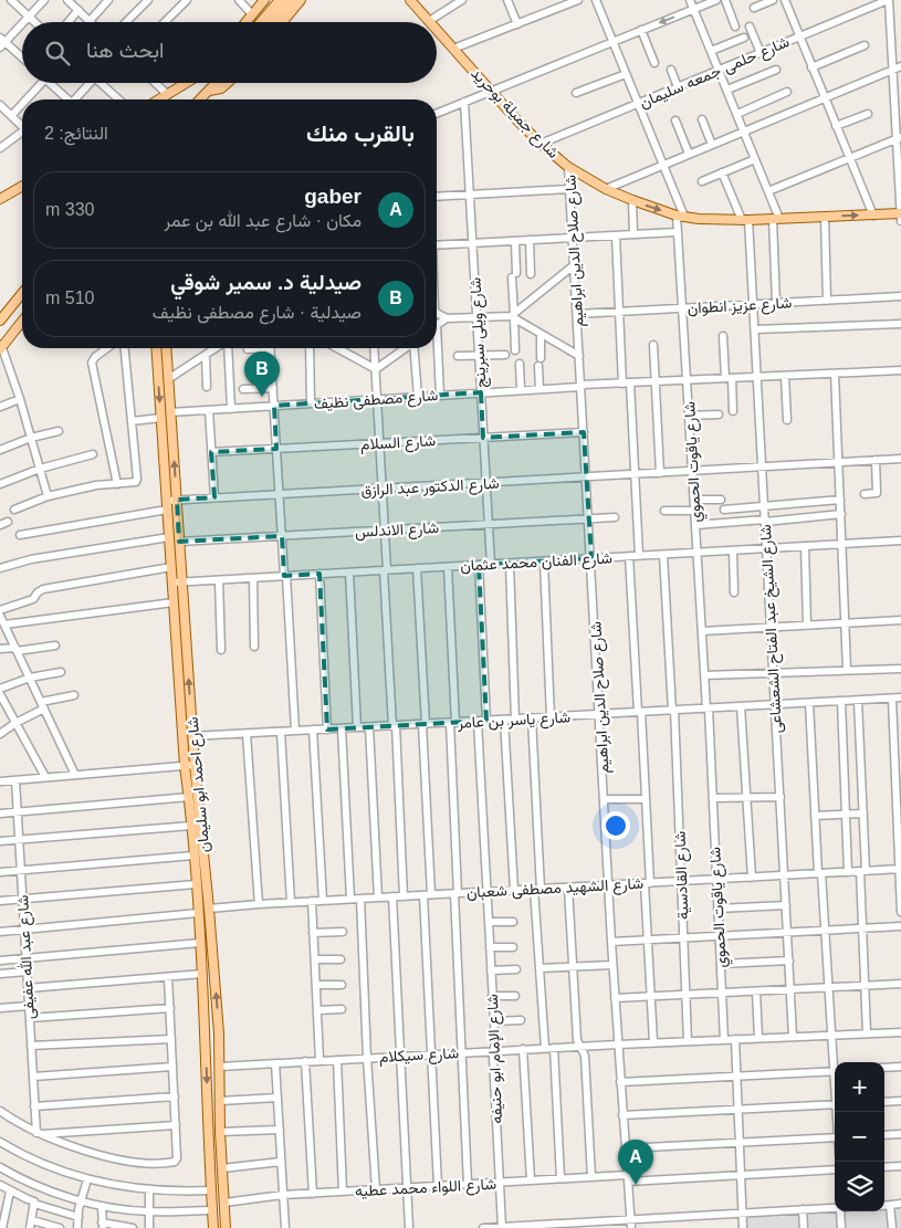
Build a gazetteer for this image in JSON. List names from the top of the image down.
{
  "streets": {
    "main road": ["شارع جميلة بوحريد", "شارع احمد ابو سليمان"],
    "street": [
      "شارع حلمى جمعه سليمان",
      "شارع صلاح الدين ابراهيم",
      "شارع عزيز انطوان",
      "شارع ويلى سبرينج",
      "شارع مصطفى نظيف",
      "شارع السلام",
      "شارع ياقوت الحموي",
      "شارع الدكتور عبد الرازق",
      "شارع الاندلس",
      "شارع الفنان محمد عثمان",
      "شارع الشيخ عبد الفتاح الشعشاعى",
      "شارع ياسر بن عامر",
      "شارع القادسية",
      "شارع الشهيد مصطفى شعبان",
      "شارع عبد الله عفيفى",
      "شارع سيكلام",
      "شارع الإمام ابو حنيفه",
      "شارع اللواء محمد عطيه"
    ]
  },
  "crossings": [
    ["شارع حلمى جمعه سليمان", "شارع جميلة بوحريد"],
    ["شارع جميلة بوحريد", "شارع صلاح الدين ابراهيم"],
    ["شارع جميلة بوحريد", "شارع ياقوت الحموي"],
    ["شارع جميلة بوحريد", "شارع الشيخ عبد الفتاح الشعشاعى"],
    ["شارع صلاح الدين ابراهيم", "شارع عزيز انطوان"],
    ["شارع صلاح الدين ابراهيم", "شارع مصطفى نظيف"],
    ["شارع صلاح الدين ابراهيم", "شارع السلام"],
    ["شارع صلاح الدين ابراهيم", "شارع الدكتور عبد الرازق"],
    ["شارع صلاح الدين ابراهيم", "شارع الاندلس"],
    ["شارع صلاح الدين ابراهيم", "شارع الفنان محمد عثمان"],
    ["شارع صلاح الدين ابراهيم", "شارع ياسر بن عامر"],
    ["شارع صلاح الدين ابراهيم", "شارع الشهيد مصطفى شعبان"],
    ["شارع صلاح الدين ابراهيم", "شارع سيكلام"],
    ["شارع صلاح الدين ابراهيم", "شارع اللواء محمد عطيه"],
    ["شارع عزيز انطوان", "شارع ياقوت الحموي"],
    ["شارع عزيز انطوان", "شارع الشيخ عبد الفتاح الشعشاعى"],
    ["شارع ويلى سبرينج", "شارع مصطفى نظيف"],
    ["شارع ويلى سبرينج", "شارع السلام"],
    ["شارع ويلى سبرينج", "شارع الدكتور عبد الرازق"],
    ["شارع ويلى سبرينج", "شارع الاندلس"],
    ["شارع ويلى سبرينج", "شارع الفنان محمد عثمان"],
    ["شارع مصطفى نظيف", "شارع ياقوت الحموي"],
    ["شارع مصطفى نظيف", "شارع الشيخ عبد الفتاح الشعشاعى"],
    ["شارع مصطفى نظيف", "شارع احمد ابو سليمان"],
    ["شارع ياقوت الحموي", "شارع الدكتور عبد الرازق"],
    ["شارع ياقوت الحموي", "شارع الفنان محمد عثمان"],
    ["شارع ياقوت الحموي", "شارع ياسر بن عامر"],
    ["شارع ياقوت الحموي", "شارع الشهيد مصطفى شعبان"],
    ["شارع ياقوت الحموي", "شارع سيكلام"],
    ["شارع الدكتور عبد الرازق", "شارع الشيخ عبد الفتاح الشعشاعى"],
    ["شارع الدكتور عبد الرازق", "شارع احمد ابو سليمان"],
    ["شارع الاندلس", "شارع احمد ابو سليمان"],
    ["شارع الفنان محمد عثمان", "شارع الشيخ عبد الفتاح الشعشاعى"],
    ["شارع الفنان محمد عثمان", "شارع احمد ابو سليمان"],
    ["شارع الفنان محمد عثمان", "شارع القادسية"],
    ["شارع الشيخ عبد الفتاح الشعشاعى", "شارع ياسر بن عامر"],
    ["شارع الشيخ عبد الفتاح الشعشاعى", "شارع الشهيد مصطفى شعبان"],
    ["شارع الشيخ عبد الفتاح الشعشاعى", "شارع سيكلام"],
    ["شارع ياسر بن عامر", "شارع احمد ابو سليمان"],
    ["شارع ياسر بن عامر", "شارع القادسية"],
    ["شارع ياسر بن عامر", "شارع الإمام ابو حنيفه"],
    ["شارع احمد ابو سليمان", "شارع الشهيد مصطفى شعبان"],
    ["شارع احمد ابو سليمان", "شارع سيكلام"],
    ["شارع احمد ابو سليمان", "شارع اللواء محمد عطيه"],
    ["شارع القادسية", "شارع الشهيد مصطفى شعبان"],
    ["شارع القادسية", "شارع سيكلام"],
    ["شارع الشهيد مصطفى شعبان", "شارع الإمام ابو حنيفه"],
    ["شارع سيكلام", "شارع الإمام ابو حنيفه"],
    ["شارع الإمام ابو حنيفه", "شارع اللواء محمد عطيه"]
  ],
  "page": {
    "search": "ابحث هنا",
    "heading": ["بالقرب منك", "النتائج: 2"],
    "list": [
      {
        "mark": "A",
        "name": "gaber",
        "note": "مكان · شارع عبد الله بن عمر",
        "value": "330 m"
      },
      {
        "mark": "B",
        "name": "صيدلية د. سمير شوقي",
        "note": "صيدلية · شارع مصطفى نظيف",
        "value": "510 m"
      }
    ],
    "pins": ["B", "A"],
    "map_buttons": ["+", "−"]
  }
}
